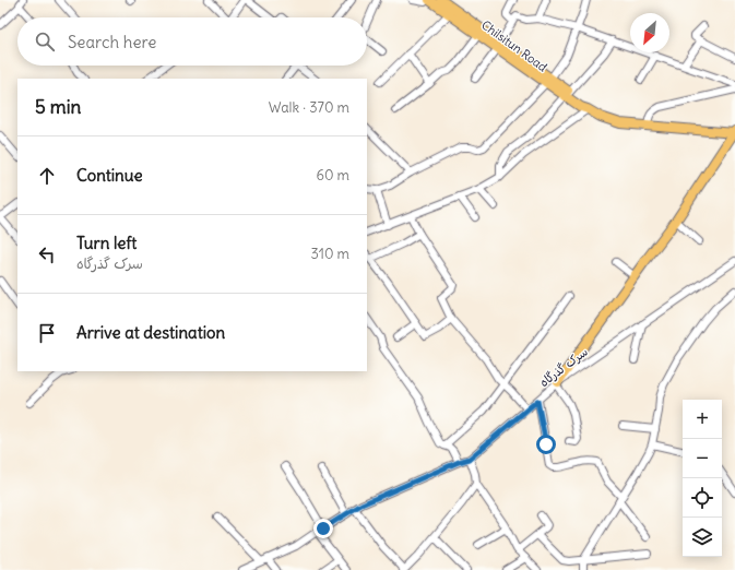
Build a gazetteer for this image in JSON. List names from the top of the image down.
{
  "streets": {
    "main road": ["Chilsitun Road"],
    "street": ["سرک گذرگاه"]
  },
  "north": "bottom left",
  "page": {
    "search": "Search here",
    "heading": ["5 min", "Walk · 370 m"],
    "list": [
      ["Continue", "60 m"],
      ["Turn left", "سرک گذرگاه", "310 m"],
      "Arrive at destination"
    ],
    "map_buttons": ["+", "−"]
  }
}
